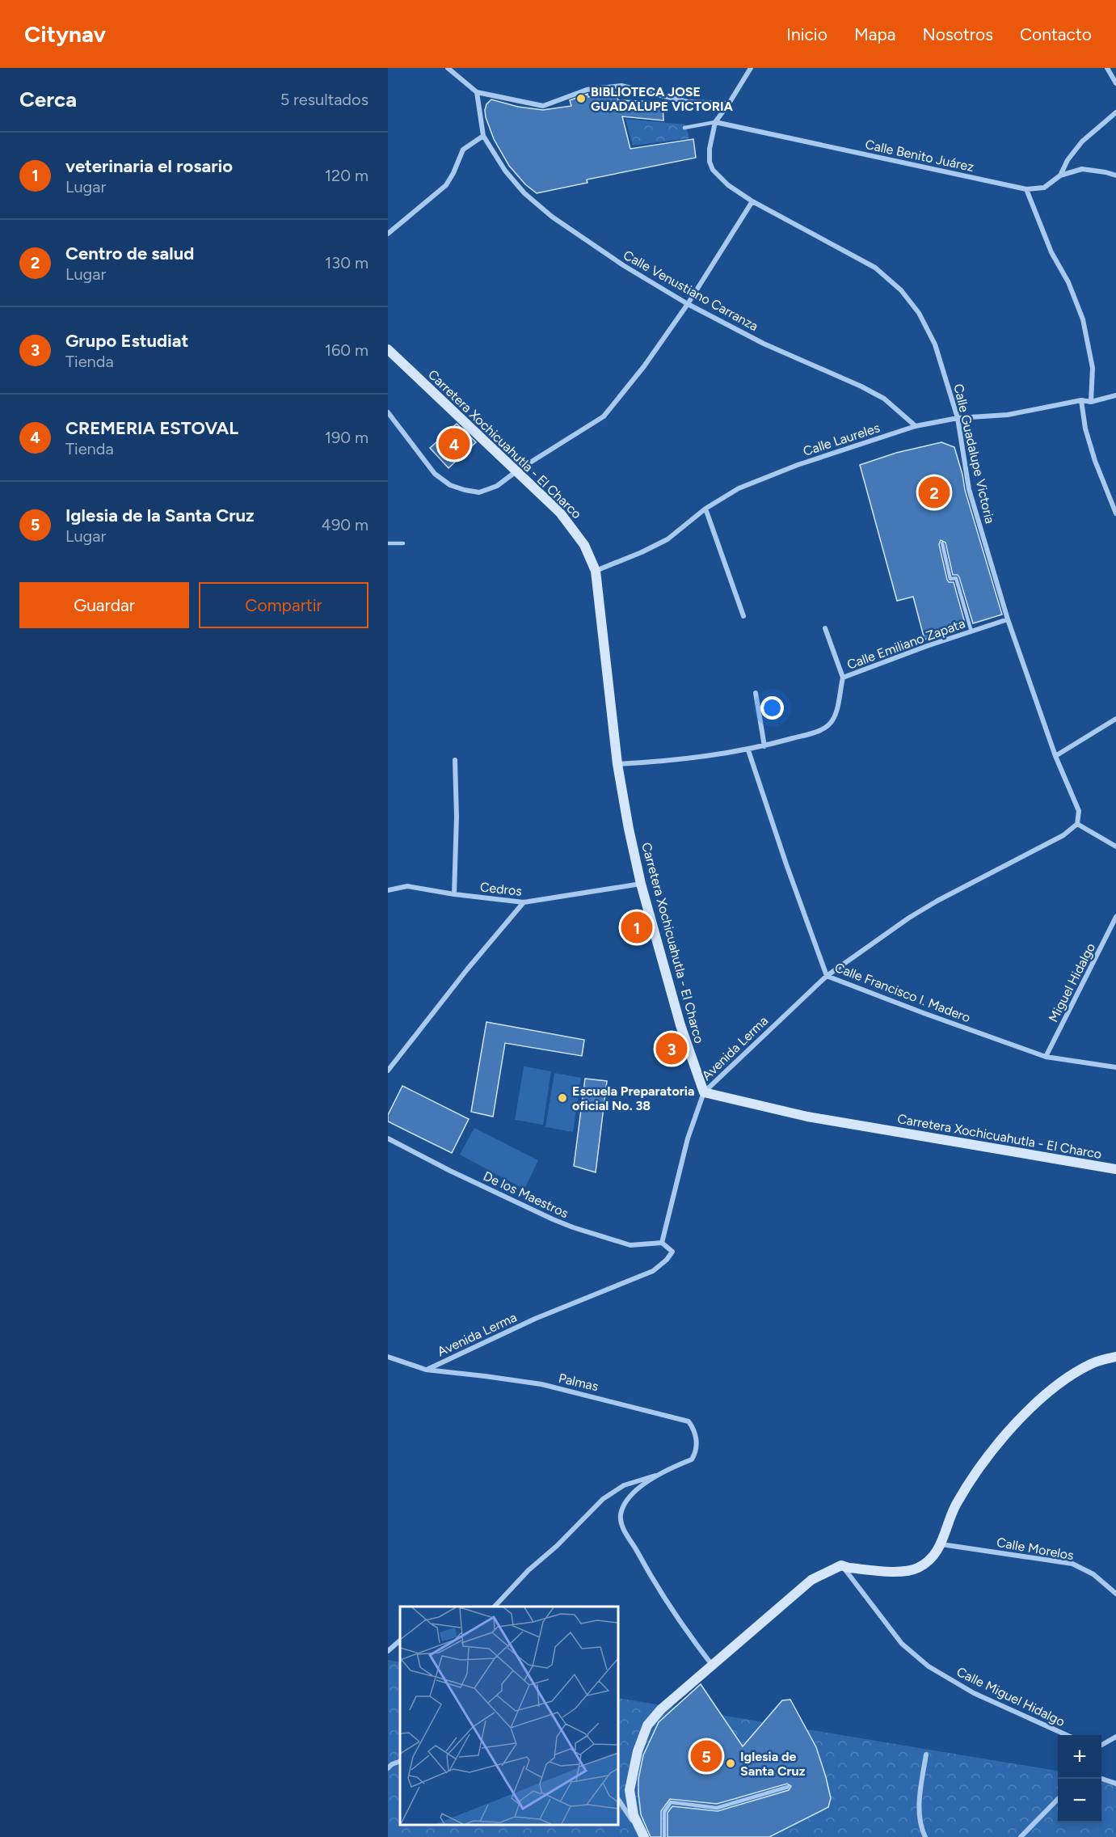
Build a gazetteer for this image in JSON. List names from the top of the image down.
{
  "streets": {
    "main road": ["Carretera Xochicuahutla - El Charco"],
    "street": [
      "Calle Benito Juárez",
      "Calle Venustiano Carranza",
      "Calle Laureles",
      "Calle Guadalupe Victoria",
      "Calle Emiliano Zapata",
      "Cedros",
      "Miguel Hidalgo",
      "Calle Francisco I. Madero",
      "Avenida Lerma",
      "De los Maestros",
      "Palmas",
      "Calle Morelos",
      "Calle Miguel Hidalgo"
    ]
  },
  "crossings": [
    ["Calle Benito Juárez", "Calle Guadalupe Victoria"],
    ["Calle Venustiano Carranza", "Calle Laureles"],
    ["Calle Laureles", "Carretera Xochicuahutla - El Charco"],
    ["Calle Laureles", "Calle Guadalupe Victoria"],
    ["Carretera Xochicuahutla - El Charco", "Calle Emiliano Zapata"],
    ["Carretera Xochicuahutla - El Charco", "Cedros"],
    ["Carretera Xochicuahutla - El Charco", "Avenida Lerma"],
    ["Calle Guadalupe Victoria", "Calle Emiliano Zapata"],
    ["Calle Guadalupe Victoria", "Avenida Lerma"],
    ["Calle Emiliano Zapata", "Calle Francisco I. Madero"],
    ["Miguel Hidalgo", "Calle Francisco I. Madero"],
    ["Calle Francisco I. Madero", "Avenida Lerma"],
    ["Avenida Lerma", "De los Maestros"],
    ["Avenida Lerma", "Palmas"]
  ],
  "places": ["BIBLIOTECA JOSE GUADALUPE VICTORIA", "Escuela Preparatoria oficial No. 38", "Iglesia de Santa Cruz"],
  "page": {
    "header": "Citynav",
    "nav": [
      "Inicio",
      "Mapa",
      "Nosotros",
      "Contacto"
    ],
    "heading": ["Cerca", "5 resultados"],
    "list": [
      {
        "mark": "1",
        "name": "veterinaria el rosario",
        "note": "Lugar",
        "value": "120 m"
      },
      {
        "mark": "2",
        "name": "Centro de salud",
        "note": "Lugar",
        "value": "130 m"
      },
      {
        "mark": "3",
        "name": "Grupo Estudiat",
        "note": "Tienda",
        "value": "160 m"
      },
      {
        "mark": "4",
        "name": "CREMERIA ESTOVAL",
        "note": "Tienda",
        "value": "190 m"
      },
      {
        "mark": "5",
        "name": "Iglesia de la Santa Cruz",
        "note": "Lugar",
        "value": "490 m"
      }
    ],
    "pins": [
      "4",
      "2",
      "1",
      "3",
      "5"
    ],
    "buttons": ["Guardar", "Compartir"],
    "map_buttons": ["+", "−"]
  }
}
